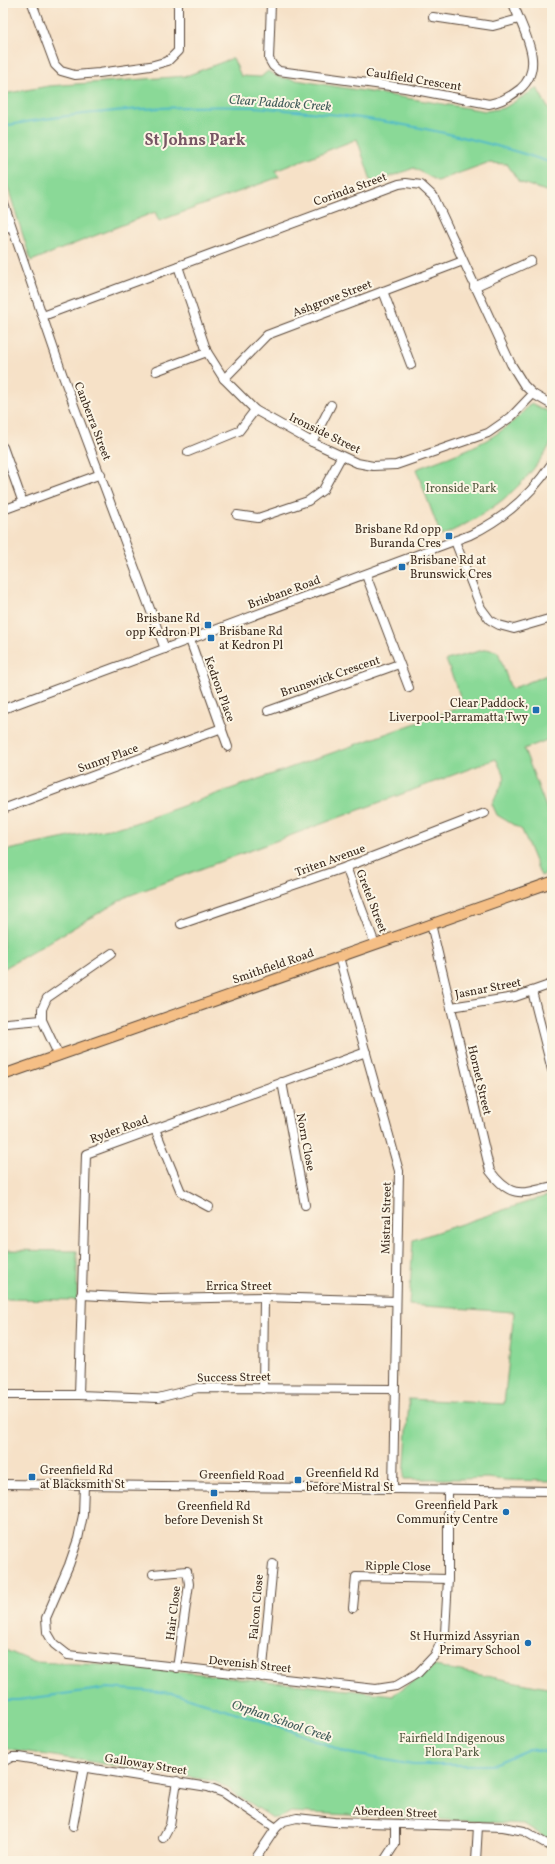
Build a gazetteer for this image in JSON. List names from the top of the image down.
{
  "streets": {
    "main road": ["Smithfield Road"],
    "street": [
      "Caulfield Crescent",
      "Corinda Street",
      "Ashgrove Street",
      "Canberra Street",
      "Ironside Street",
      "Brisbane Road",
      "Brunswick Crescent",
      "Kedron Place",
      "Sunny Place",
      "Triten Avenue",
      "Gretel Street",
      "Jasnar Street",
      "Hornet Street",
      "Ryder Road",
      "Norn Close",
      "Mistral Street",
      "Errica Street",
      "Success Street",
      "Greenfield Road",
      "Ripple Close",
      "Falcon Close",
      "Hair Close",
      "Devenish Street",
      "Galloway Street",
      "Aberdeen Street"
    ]
  },
  "crossings": [
    ["Corinda Street", "Ashgrove Street"],
    ["Corinda Street", "Canberra Street"],
    ["Corinda Street", "Ironside Street"],
    ["Ashgrove Street", "Ironside Street"],
    ["Canberra Street", "Brisbane Road"],
    ["Brisbane Road", "Brunswick Crescent"],
    ["Brisbane Road", "Kedron Place"],
    ["Kedron Place", "Sunny Place"],
    ["Triten Avenue", "Gretel Street"],
    ["Gretel Street", "Smithfield Road"],
    ["Smithfield Road", "Hornet Street"],
    ["Smithfield Road", "Mistral Street"],
    ["Jasnar Street", "Hornet Street"],
    ["Ryder Road", "Norn Close"],
    ["Ryder Road", "Mistral Street"],
    ["Ryder Road", "Errica Street"],
    ["Ryder Road", "Success Street"],
    ["Mistral Street", "Errica Street"],
    ["Mistral Street", "Success Street"],
    ["Mistral Street", "Greenfield Road"],
    ["Greenfield Road", "Devenish Street"],
    ["Ripple Close", "Devenish Street"],
    ["Falcon Close", "Devenish Street"],
    ["Hair Close", "Devenish Street"],
    ["Galloway Street", "Aberdeen Street"]
  ],
  "districts": ["St Johns Park"],
  "water": ["Clear Paddock Creek", "Orphan School Creek"],
  "parks": ["Ironside Park", "Fairfield Indigenous Flora Park"],
  "places": {
    "transit": [
      "Brisbane Rd opp Buranda Cres",
      "Brisbane Rd at Brunswick Cres",
      "Brisbane Rd opp Kedron Pl",
      "Brisbane Rd at Kedron Pl",
      "Clear Paddock, Liverpool-Parramatta Twy",
      "Greenfield Rd at Blacksmith St",
      "Greenfield Rd before Mistral St",
      "Greenfield Rd before Devenish St"
    ],
    "other": ["Greenfield Park Community Centre", "St Hurmizd Assyrian Primary School"]
  }
}
